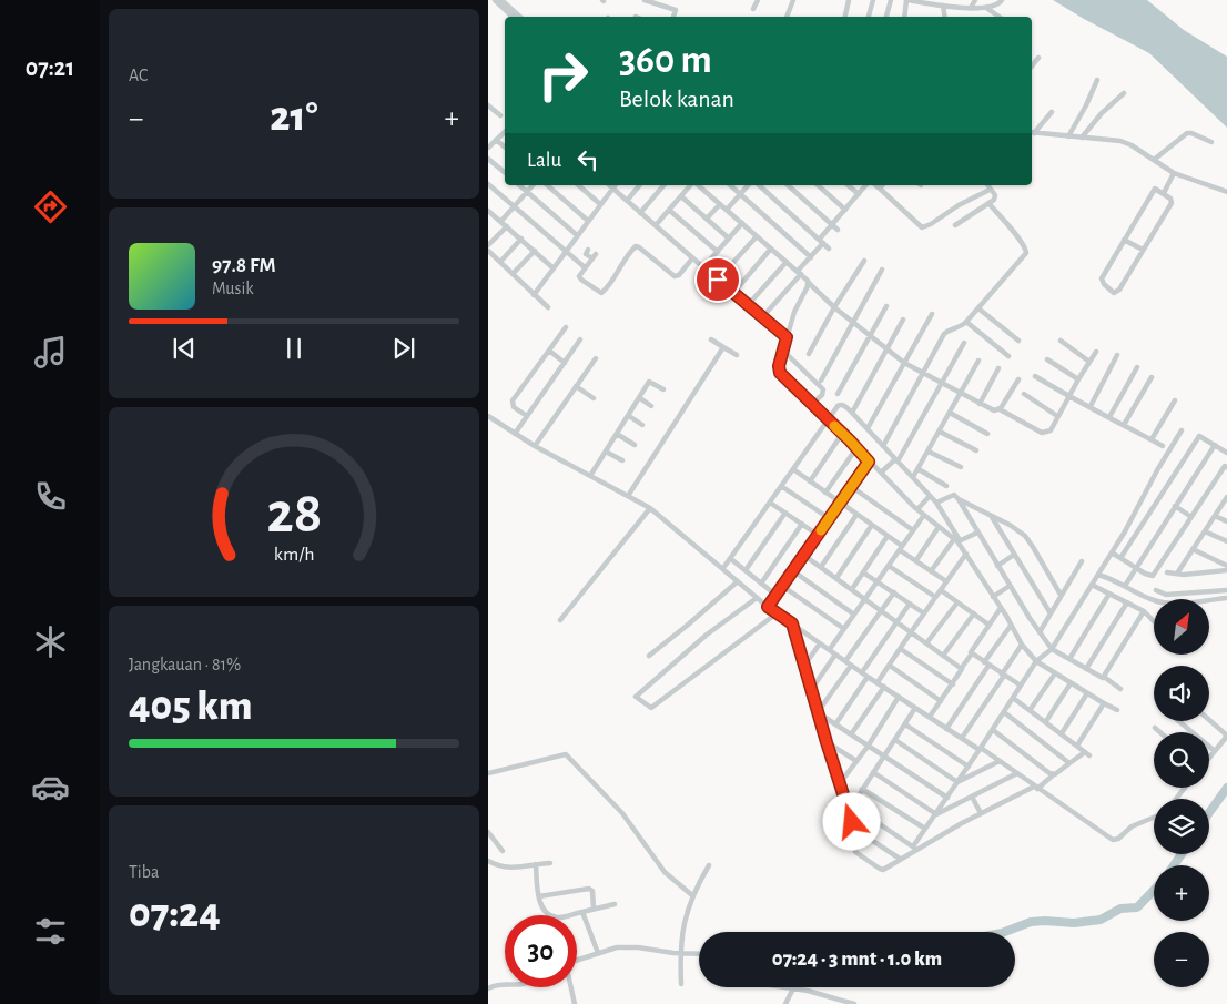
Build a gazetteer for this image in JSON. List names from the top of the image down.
{
  "north": "top right",
  "page": {
    "tabs": "07:21",
    "tile": [
      "AC",
      ["Jangkauan · 81%", "405 km"],
      ["Tiba", "07:24"]
    ],
    "turn": ["360 m", "Belok kanan"],
    "heat": ["−", "21°", "+"],
    "then": "Lalu",
    "song": ["97.8 FM", "Musik"],
    "map_buttons": ["+", "−"],
    "limit": "30",
    "trip": "07:24 · 3 mnt · 1.0 km",
    "gauge": ["28", "km/h"]
  }
}
